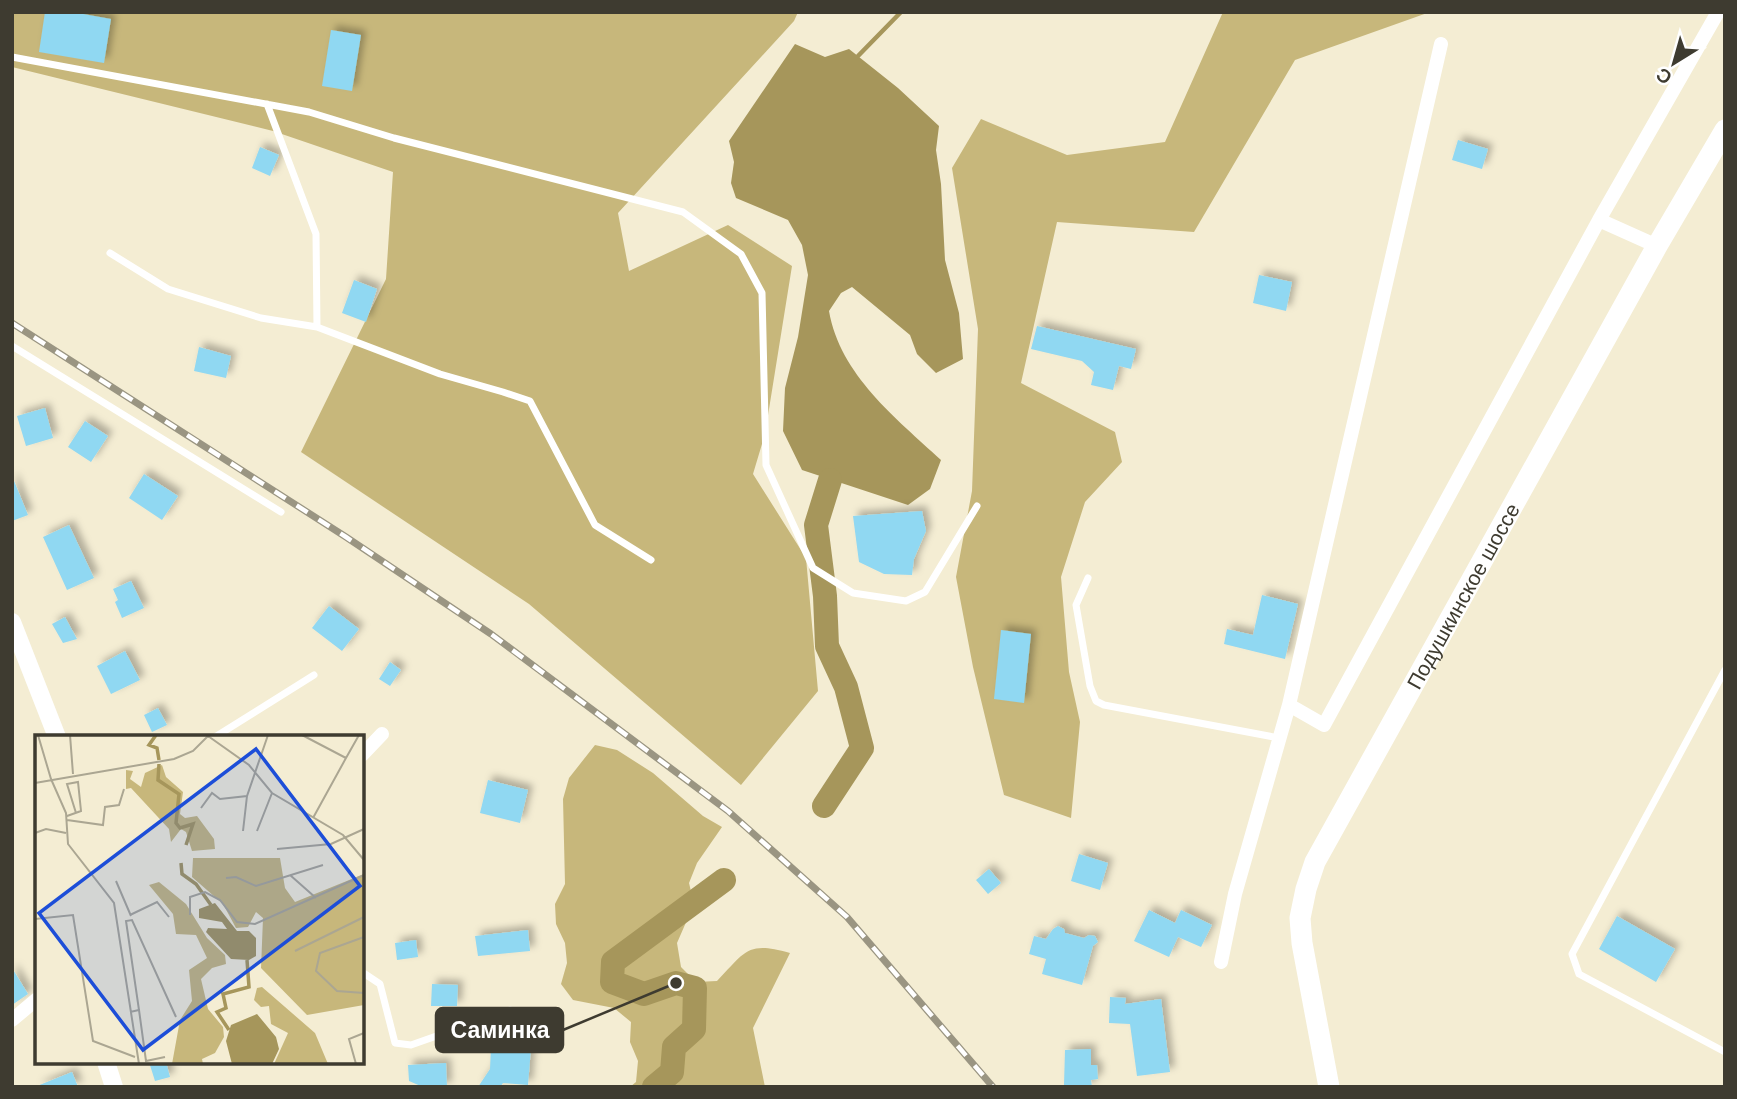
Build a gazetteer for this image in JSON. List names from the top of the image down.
{
  "streets": {
    "main road": ["Подушкинское шоссе"]
  },
  "places": ["Саминка"],
  "north": "bottom left"
}
